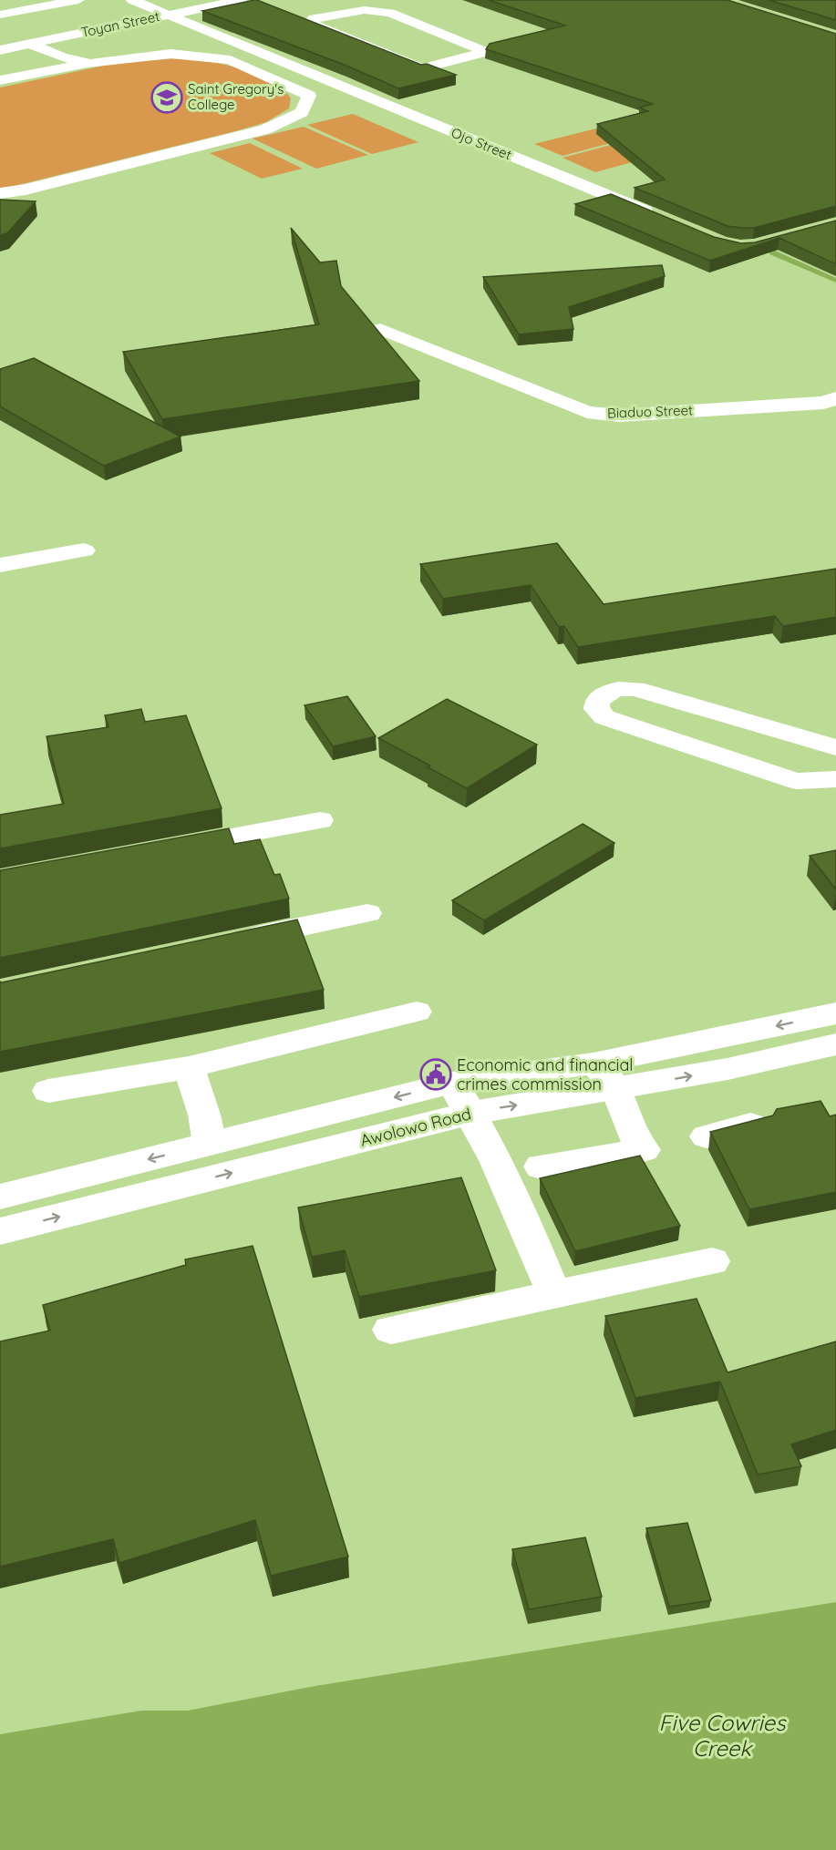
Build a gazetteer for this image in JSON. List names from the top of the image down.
{
  "streets": {
    "street": [
      "Toyan Street",
      "Ojo Street",
      "Biaduo Street",
      "Awolowo Road"
    ]
  },
  "crossings": [
    ["Toyan Street", "Ojo Street"]
  ],
  "water": ["Five Cowries Creek"],
  "places": {
    "school or university": ["Saint Gregory's College"],
    "public building": ["Economic and financial crimes commission"]
  }
}
